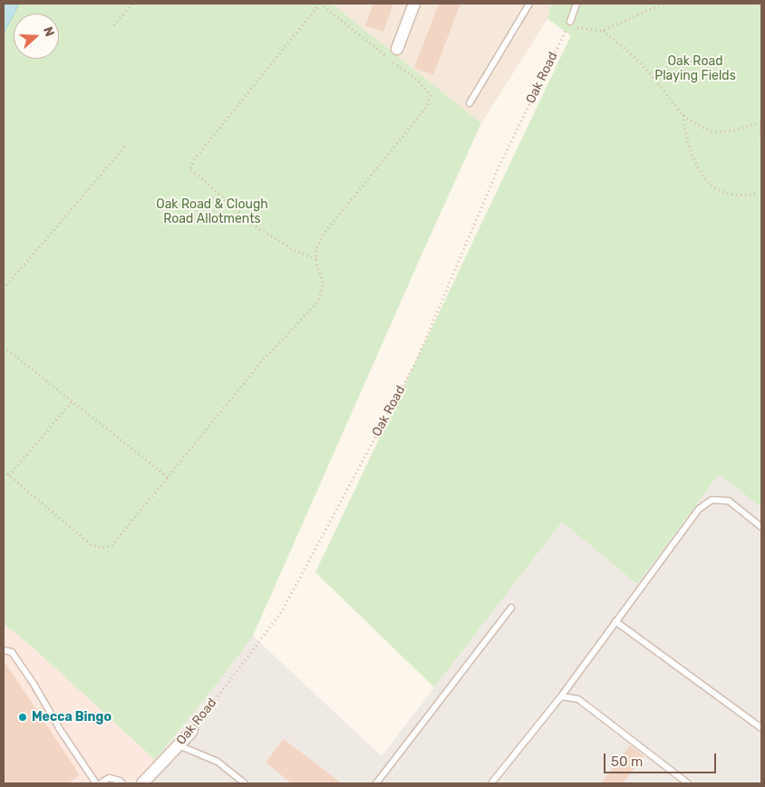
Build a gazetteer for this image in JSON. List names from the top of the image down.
{
  "streets": {
    "street": ["Oak Road"]
  },
  "parks": ["Oak Road Playing Fields", "Oak Road & Clough Road Allotments"],
  "places": ["Mecca Bingo"],
  "scale_bar": "50 m",
  "north": "right"
}
